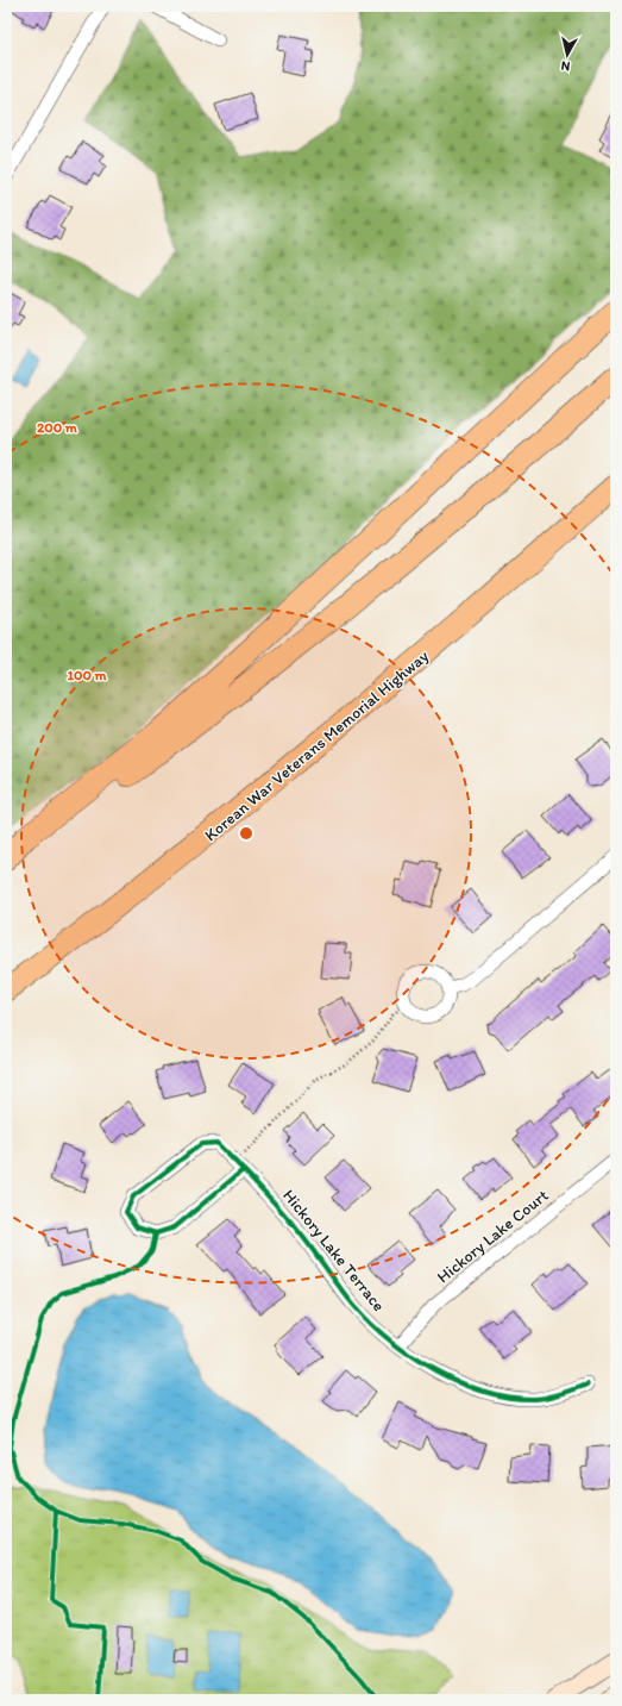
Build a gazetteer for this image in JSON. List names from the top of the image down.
{
  "streets": {
    "highway": ["Korean War Veterans Memorial Highway"],
    "street": ["Hickory Lake Court", "Hickory Lake Terrace"]
  },
  "crossings": [
    ["Hickory Lake Court", "Hickory Lake Terrace"]
  ],
  "north": "bottom",
  "rings": ["200 m", "100 m"]
}
